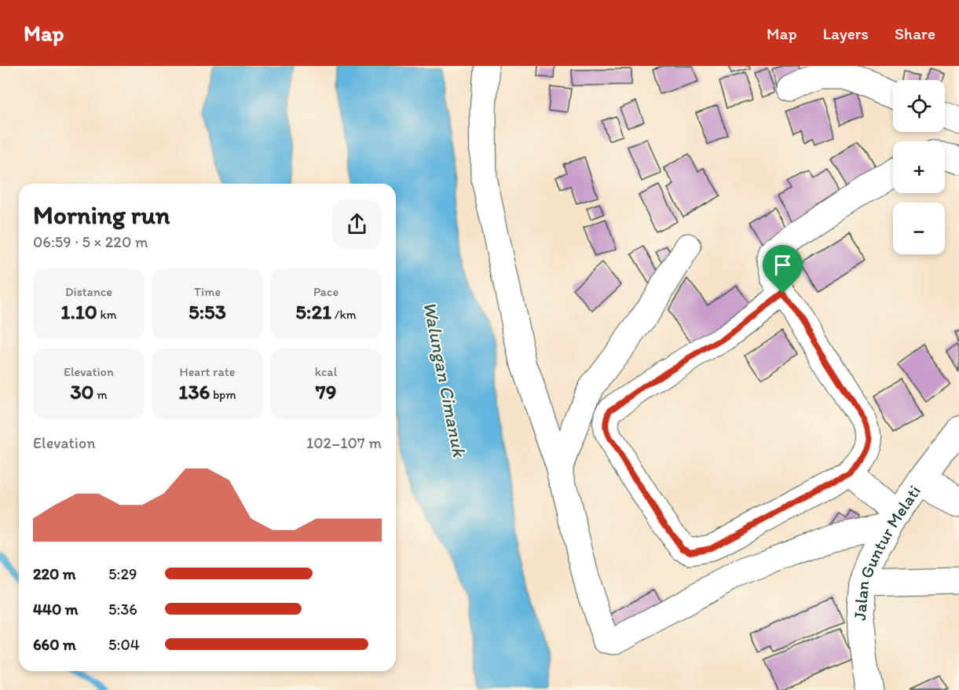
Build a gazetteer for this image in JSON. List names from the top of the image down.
{
  "streets": {
    "street": ["Jalan Guntur Melati"]
  },
  "water": ["Walungan Cimanuk"],
  "page": {
    "header": "Map",
    "nav": ["Map", "Layers", "Share"],
    "map_buttons": ["+", "−"],
    "heading": ["Morning run", "06:59 · 5 × 220 m"],
    "stats": [
      ["Distance", "1.10 km"],
      ["Time", "5:53"],
      ["Pace", "5:21 /km"],
      ["Elevation", "30 m"],
      ["Heart rate", "136 bpm"],
      ["kcal", "79"]
    ],
    "chart": ["Elevation", "102–107 m"],
    "list": [
      {
        "name": "220 m",
        "note": "5:29"
      },
      {
        "name": "440 m",
        "note": "5:36"
      },
      {
        "name": "660 m",
        "note": "5:04"
      }
    ]
  }
}
